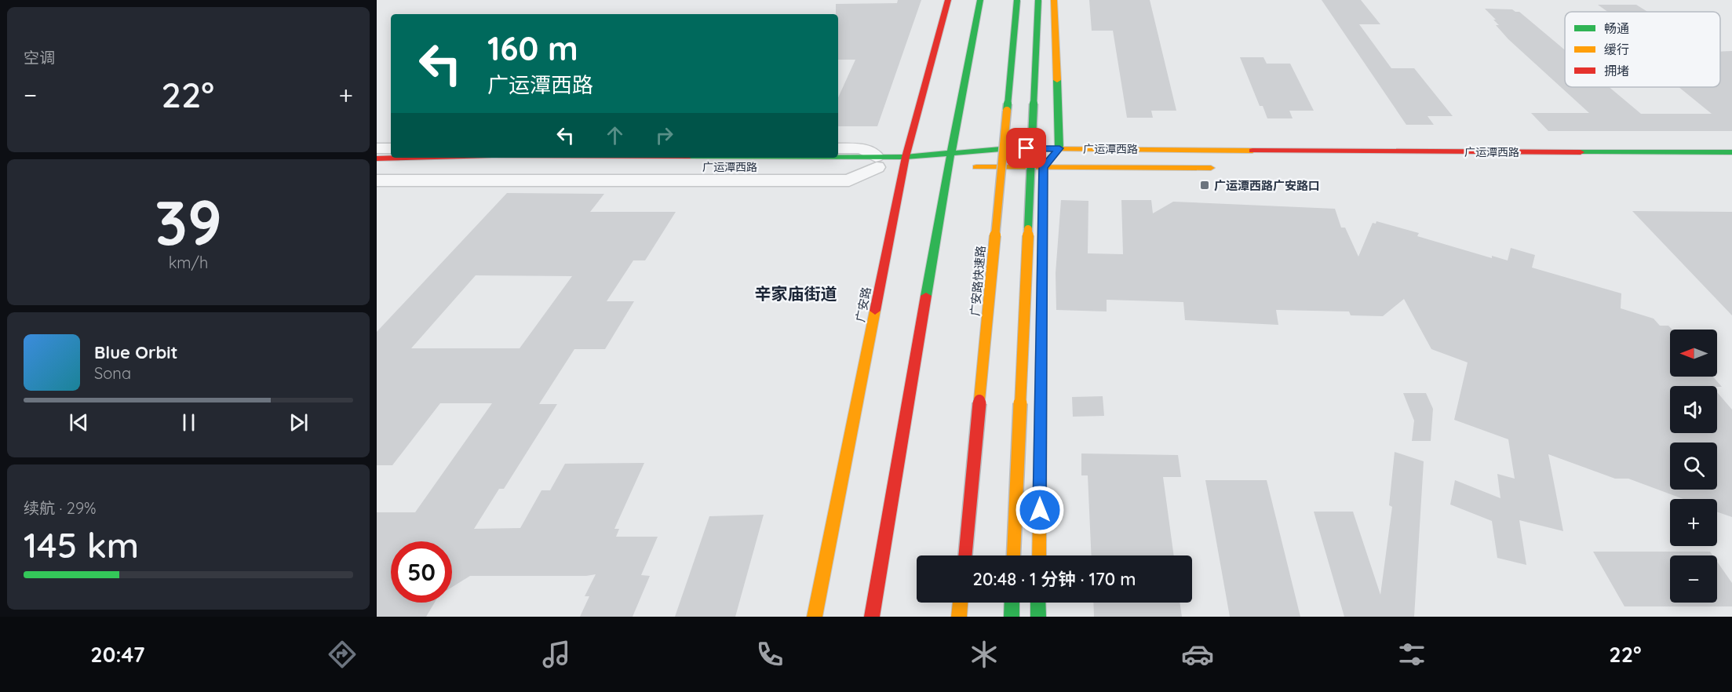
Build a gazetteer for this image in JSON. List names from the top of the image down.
{
  "streets": {
    "main road": ["广运潭西路", "广安路快速路", "广安路"]
  },
  "crossings": [
    ["广运潭西路", "广安路"]
  ],
  "districts": ["辛家庙街道"],
  "places": {
    "transit": ["广运潭西路广安路口"]
  },
  "legend": ["畅通", "缓行", "拥堵"],
  "north": "left",
  "page": {
    "tile": [
      "空调",
      ["39", "km/h"],
      ["续航 · 29%", "145 km"]
    ],
    "turn": ["160 m", "广运潭西路"],
    "heat": ["−", "22°", "+"],
    "map_buttons": ["+", "−"],
    "song": ["Blue Orbit", "Sona"],
    "limit": "50",
    "trip": "20:48 · 1 分钟 · 170 m",
    "tabs": ["20:47", "22°"]
  }
}
